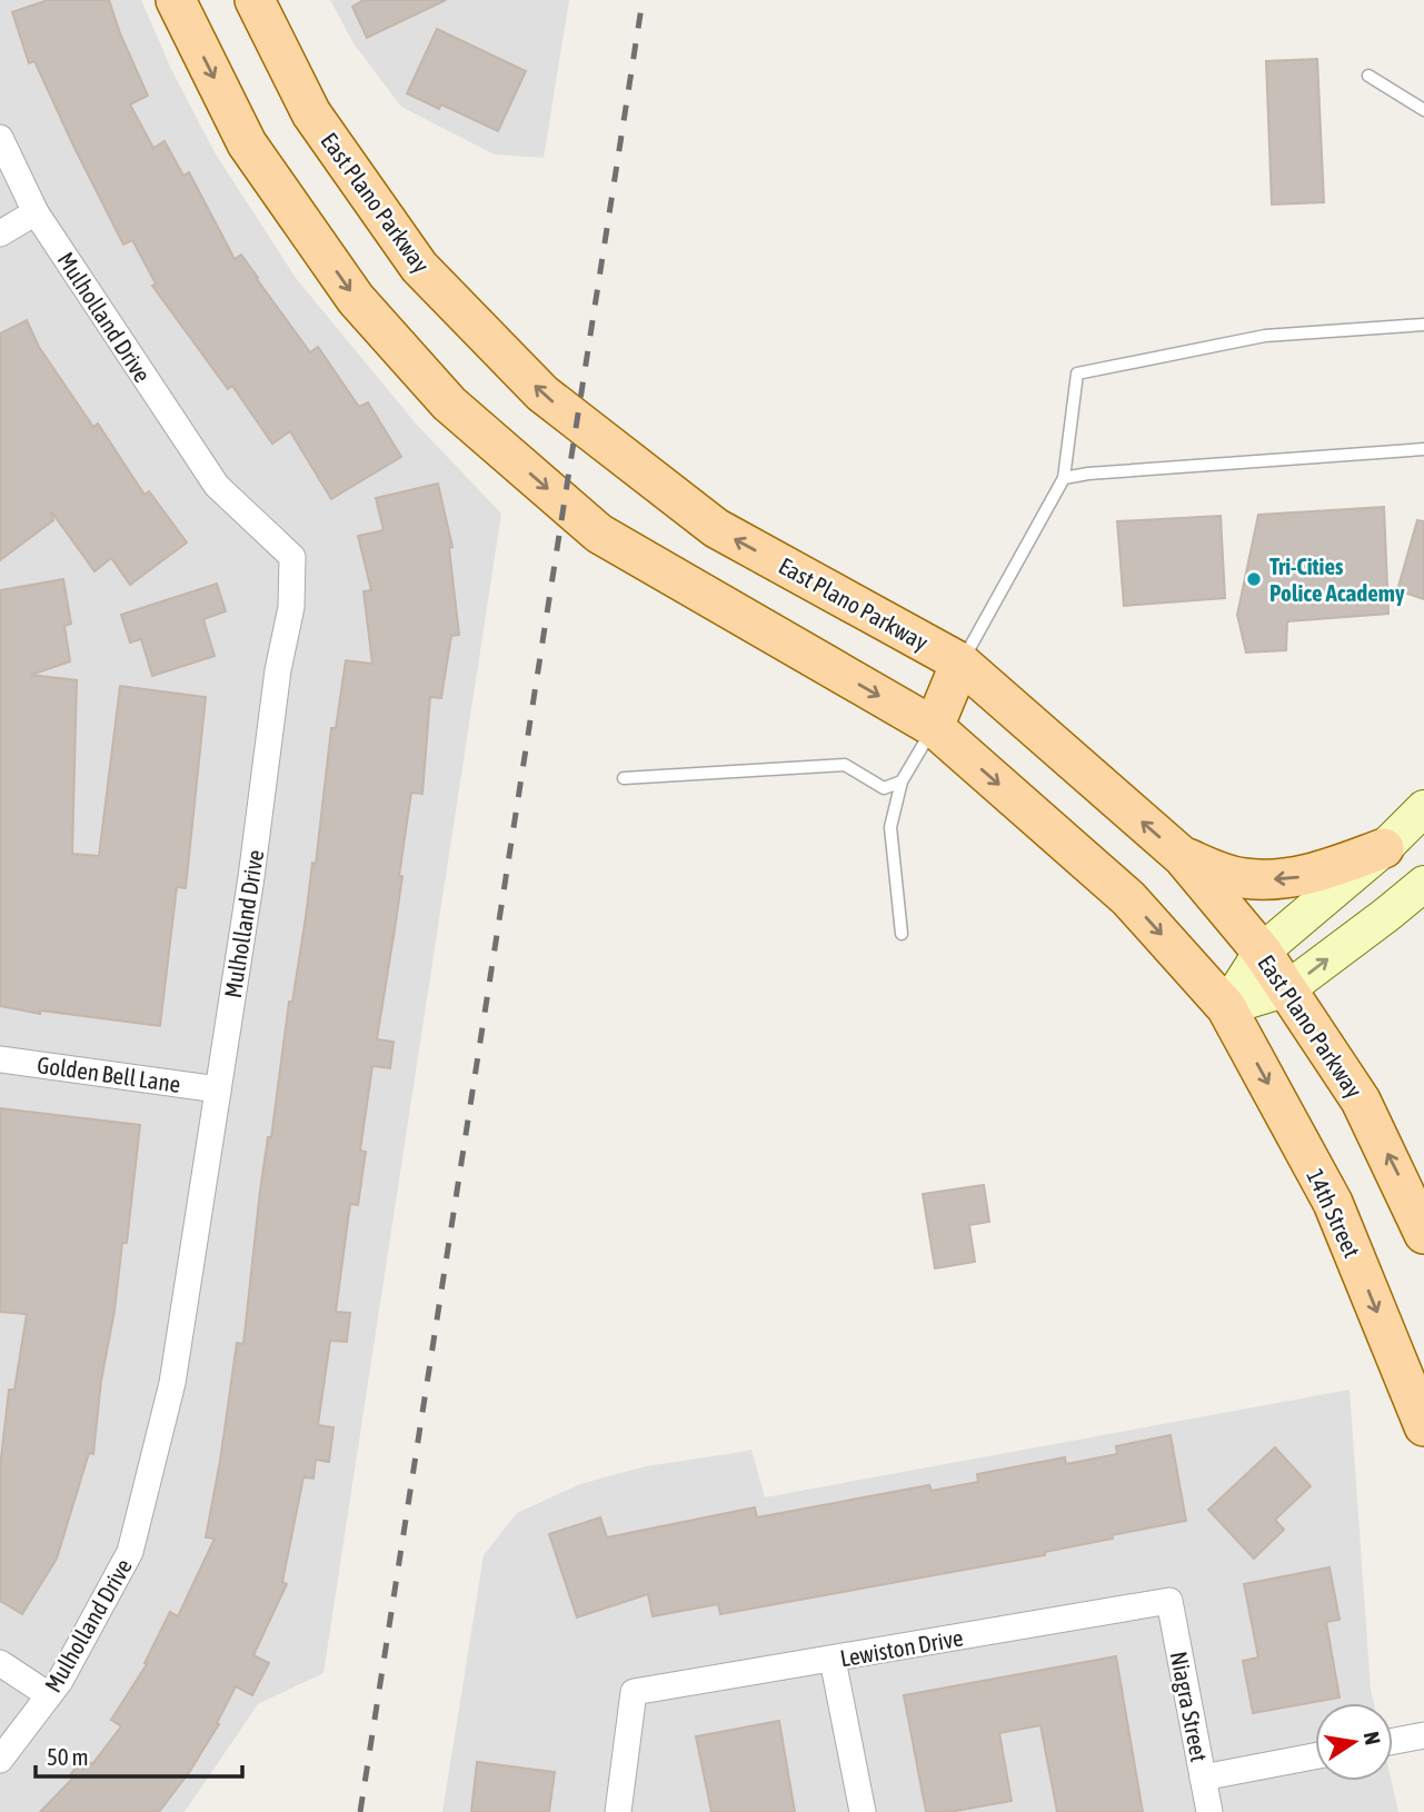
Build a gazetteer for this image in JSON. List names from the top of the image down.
{
  "streets": {
    "main road": ["East Plano Parkway", "14th Street"],
    "street": [
      "Mulholland Drive",
      "Golden Bell Lane",
      "Lewiston Drive",
      "Niagra Street"
    ]
  },
  "crossings": [
    ["Mulholland Drive", "Golden Bell Lane"],
    ["Lewiston Drive", "Niagra Street"]
  ],
  "one_way": ["14th Street"],
  "places": ["Tri-Cities Police Academy"],
  "scale_bar": "50 m",
  "north": "right"
}
